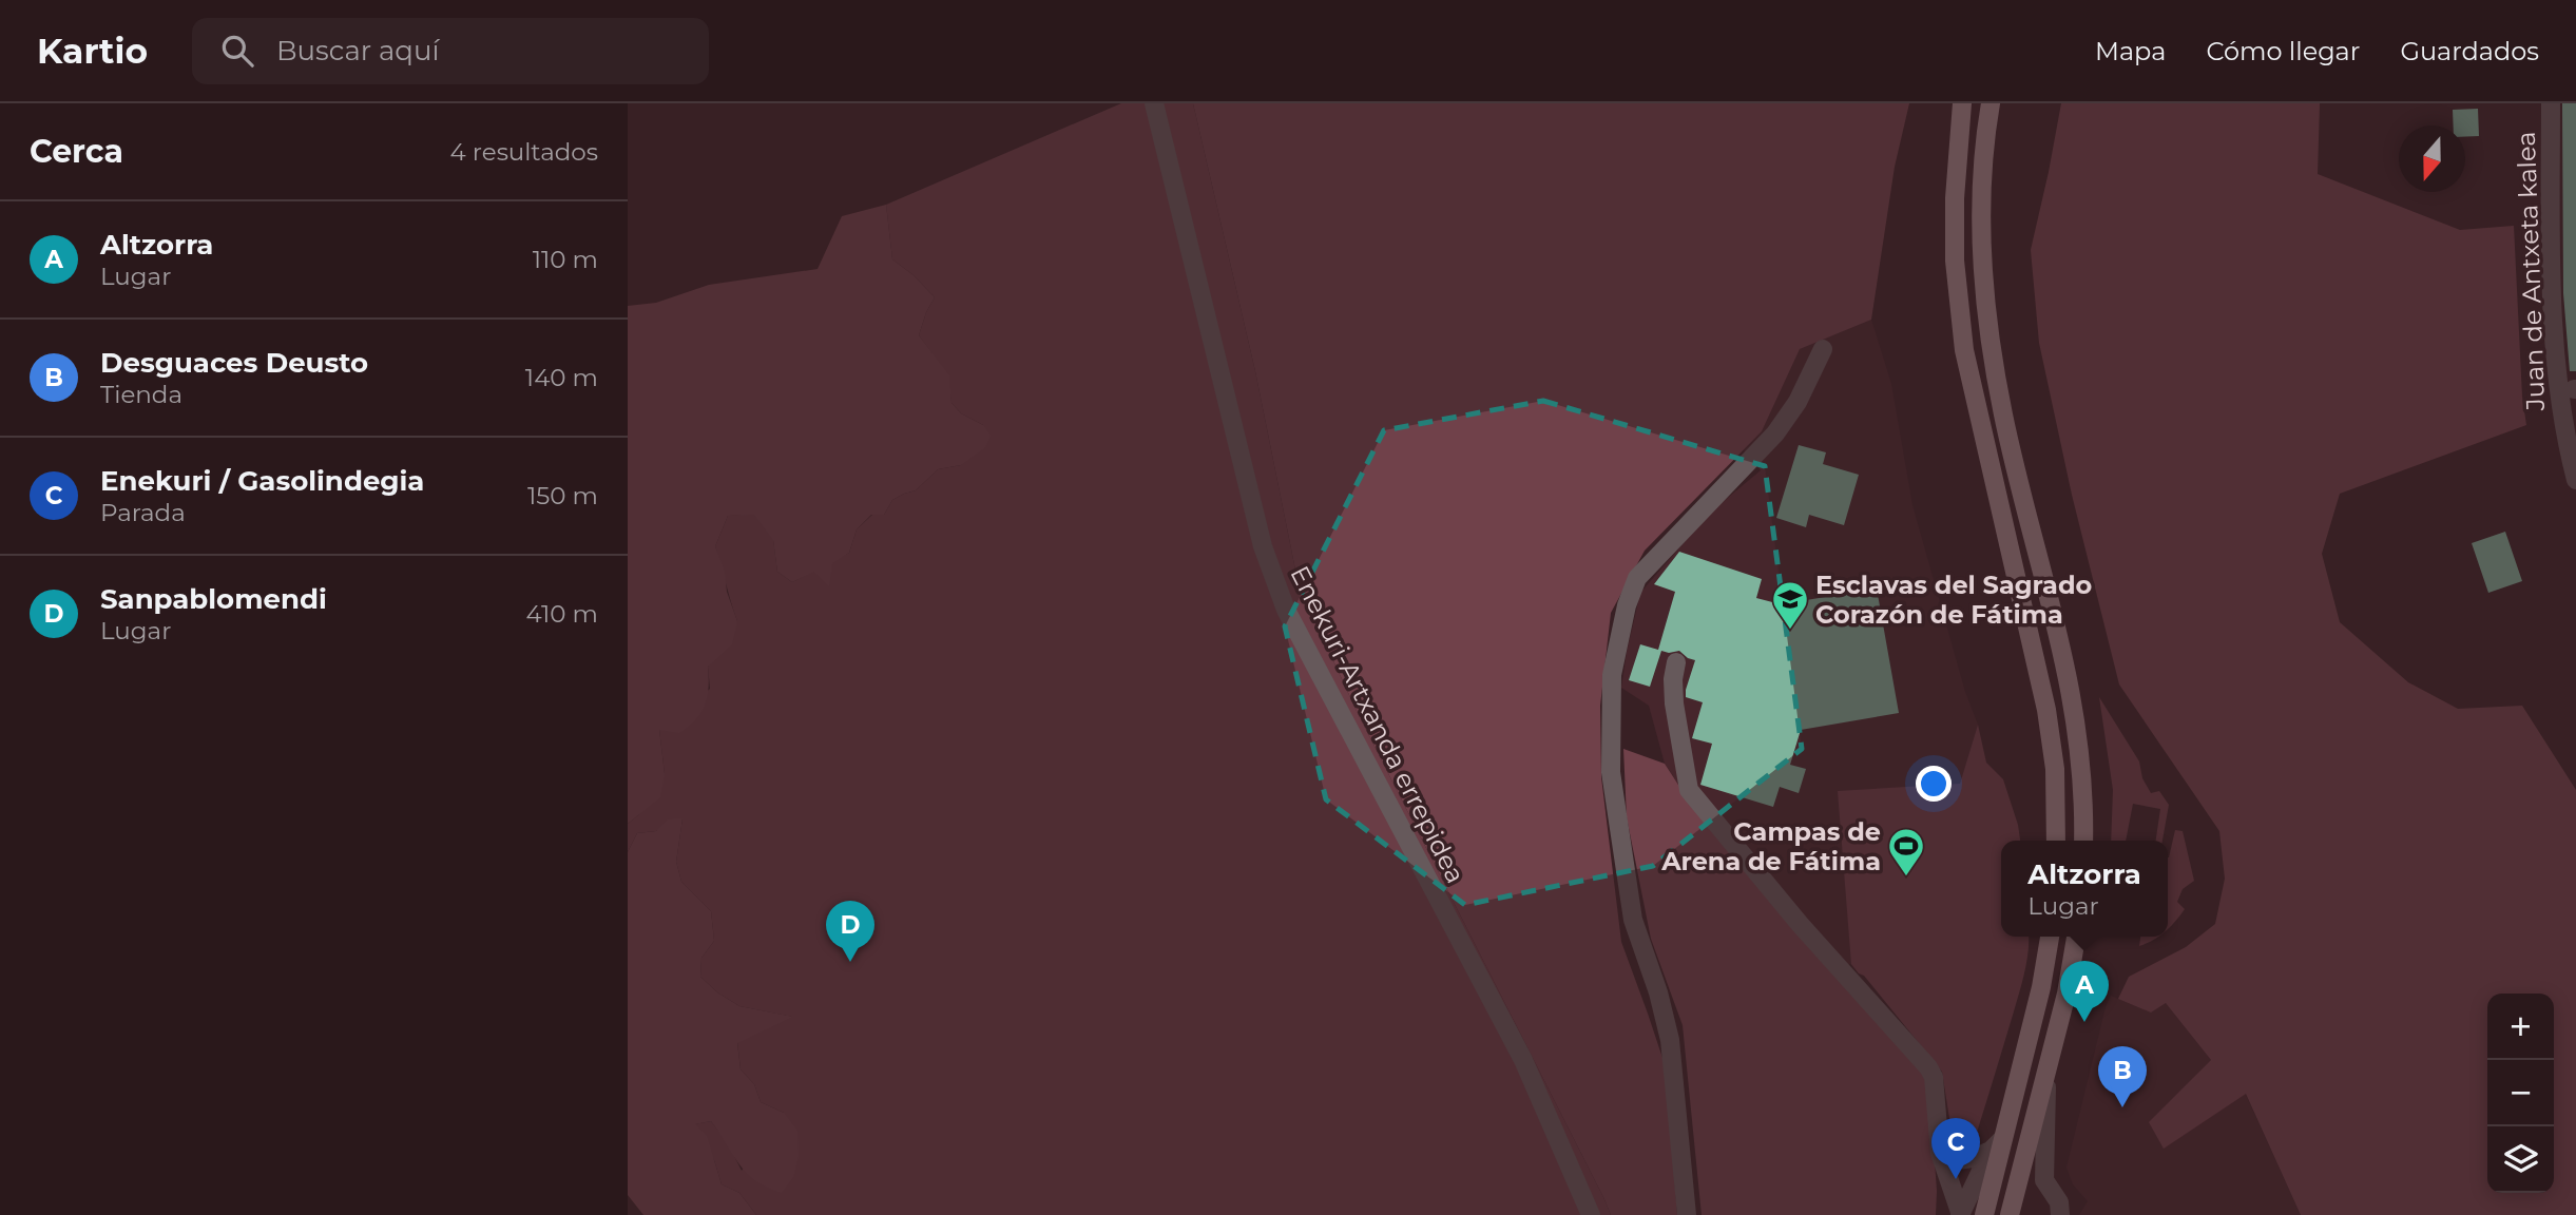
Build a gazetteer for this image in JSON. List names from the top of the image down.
{
  "streets": {
    "street": ["Juan de Antxeta kalea", "Enekuri-Artxanda errepidea"]
  },
  "places": {
    "school or university": ["Esclavas del Sagrado Corazón de Fátima"],
    "sports": ["Campas de Arena de Fátima"]
  },
  "north": "bottom",
  "page": {
    "header": "Kartio",
    "search": "Buscar aquí",
    "nav": ["Mapa", "Cómo llegar", "Guardados"],
    "heading": ["Cerca", "4 resultados"],
    "list": [
      {
        "mark": "A",
        "name": "Altzorra",
        "note": "Lugar",
        "value": "110 m"
      },
      {
        "mark": "B",
        "name": "Desguaces Deusto",
        "note": "Tienda",
        "value": "140 m"
      },
      {
        "mark": "C",
        "name": "Enekuri / Gasolindegia",
        "note": "Parada",
        "value": "150 m"
      },
      {
        "mark": "D",
        "name": "Sanpablomendi",
        "note": "Lugar",
        "value": "410 m"
      }
    ],
    "popup": ["Altzorra", "Lugar"],
    "pins": [
      "D",
      "A",
      "B",
      "C"
    ],
    "map_buttons": ["+", "−"]
  }
}
